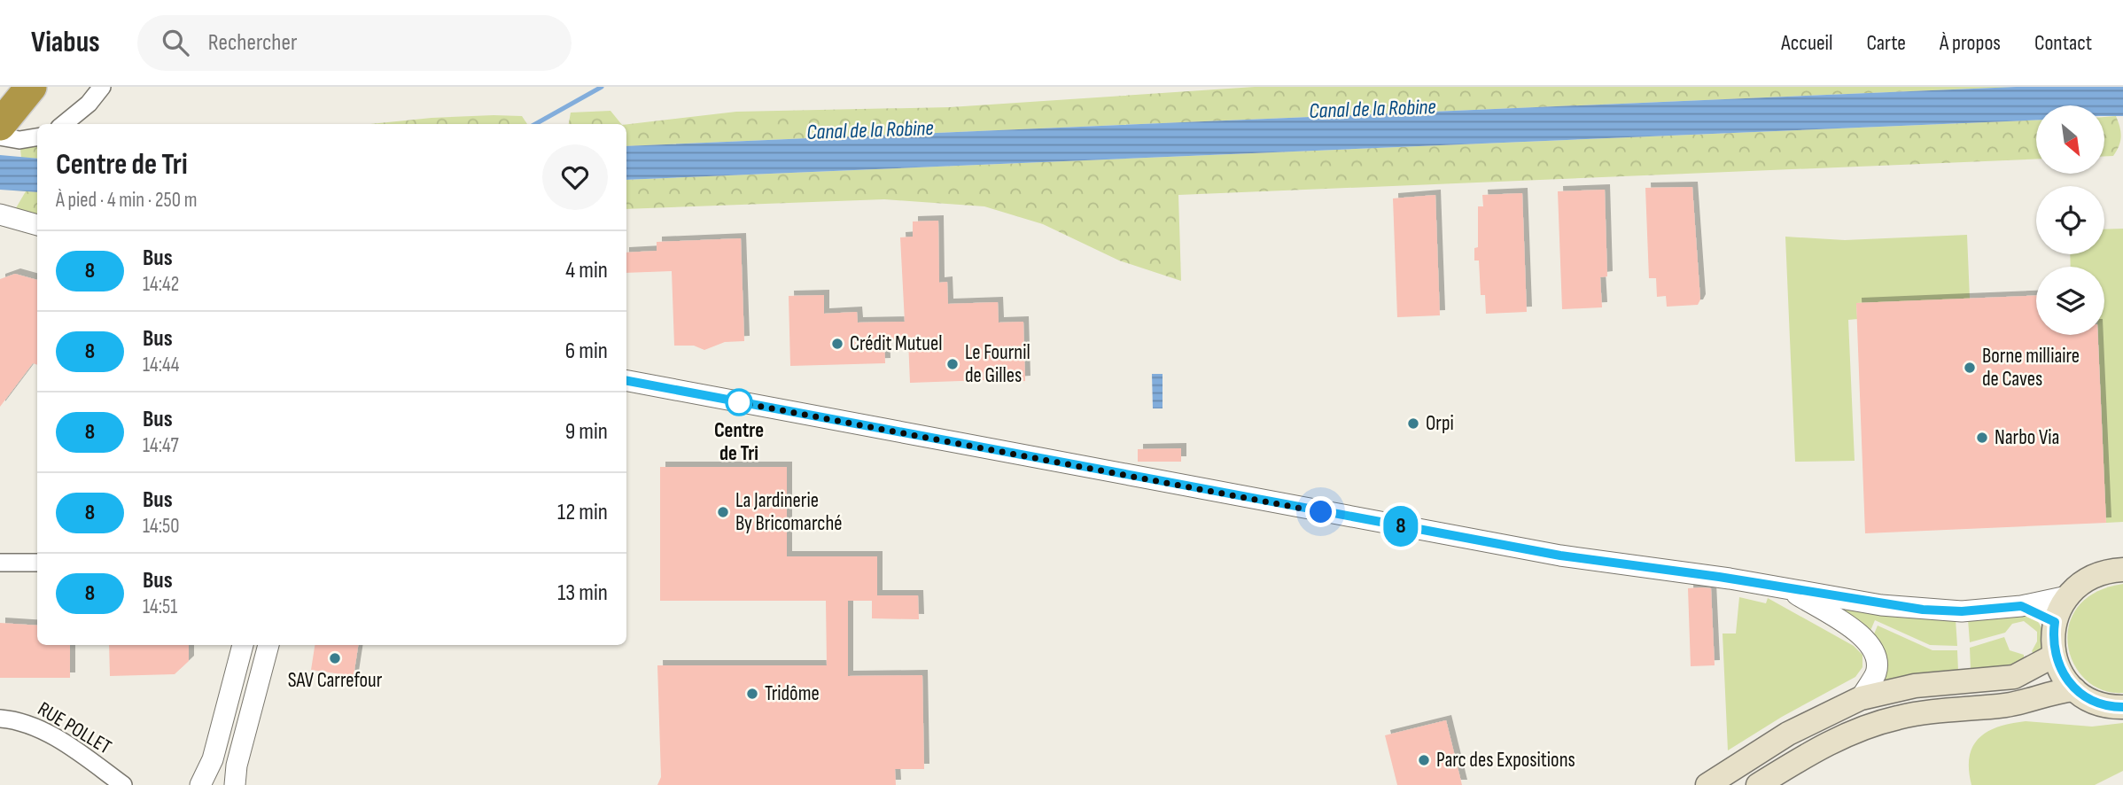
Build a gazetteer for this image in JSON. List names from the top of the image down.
{
  "streets": {
    "street": ["RUE POLLET"]
  },
  "water": ["Canal de la Robine"],
  "places": [
    "Crédit Mutuel",
    "Le Fournil de Gilles",
    "Borne milliaire de Caves",
    "Centre de Tri",
    "Orpi",
    "Narbo Via",
    "La Jardinerie By Bricomarché",
    "SAV Carrefour",
    "Tridôme",
    "Parc des Expositions"
  ],
  "lines": ["bus line 8"],
  "north": "bottom right",
  "page": {
    "header": "Viabus",
    "search": "Rechercher",
    "nav": [
      "Accueil",
      "Carte",
      "À propos",
      "Contact"
    ],
    "on_map": "8",
    "heading": ["Centre de Tri", "À pied · 4 min · 250 m"],
    "list": [
      {
        "mark": "8",
        "name": "Bus",
        "note": "14:42",
        "value": "4 min"
      },
      {
        "mark": "8",
        "name": "Bus",
        "note": "14:44",
        "value": "6 min"
      },
      {
        "mark": "8",
        "name": "Bus",
        "note": "14:47",
        "value": "9 min"
      },
      {
        "mark": "8",
        "name": "Bus",
        "note": "14:50",
        "value": "12 min"
      },
      {
        "mark": "8",
        "name": "Bus",
        "note": "14:51",
        "value": "13 min"
      }
    ]
  }
}
